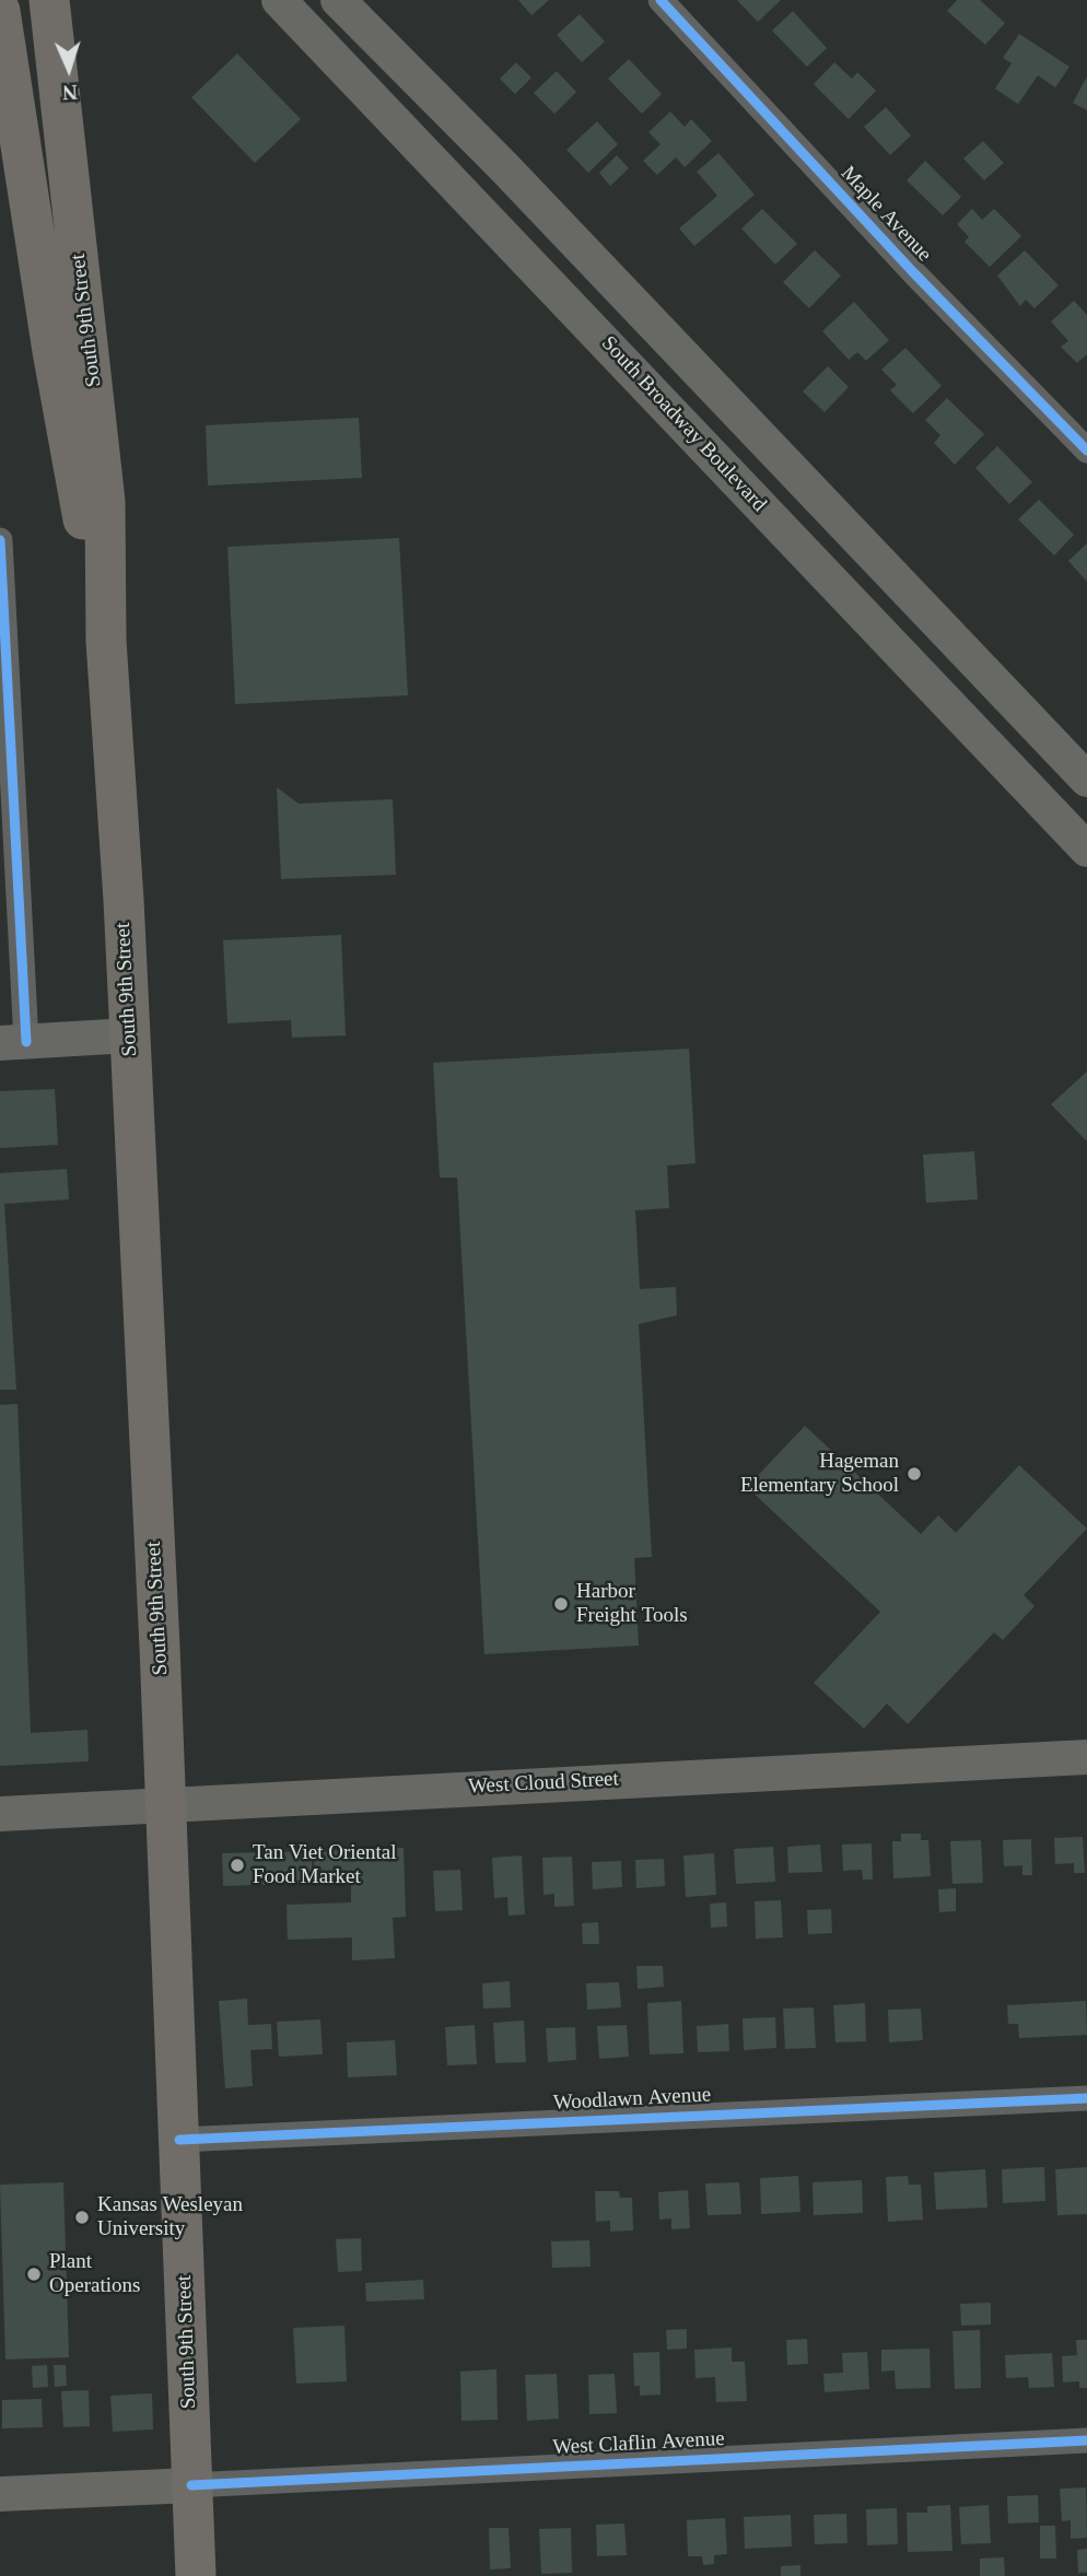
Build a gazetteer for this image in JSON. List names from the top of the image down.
{
  "streets": {
    "main road": [
      "South 9th Street",
      "South Broadway Boulevard",
      "West Cloud Street",
      "West Claflin Avenue"
    ],
    "street": ["Maple Avenue", "Woodlawn Avenue"]
  },
  "crossings": [
    ["South 9th Street", "West Cloud Street"],
    ["South 9th Street", "Woodlawn Avenue"],
    ["South 9th Street", "West Claflin Avenue"]
  ],
  "places": [
    "Hageman Elementary School",
    "Harbor Freight Tools",
    "Tan Viet Oriental Food Market",
    "Kansas Wesleyan University",
    "Plant Operations"
  ],
  "north": "bottom"
}
